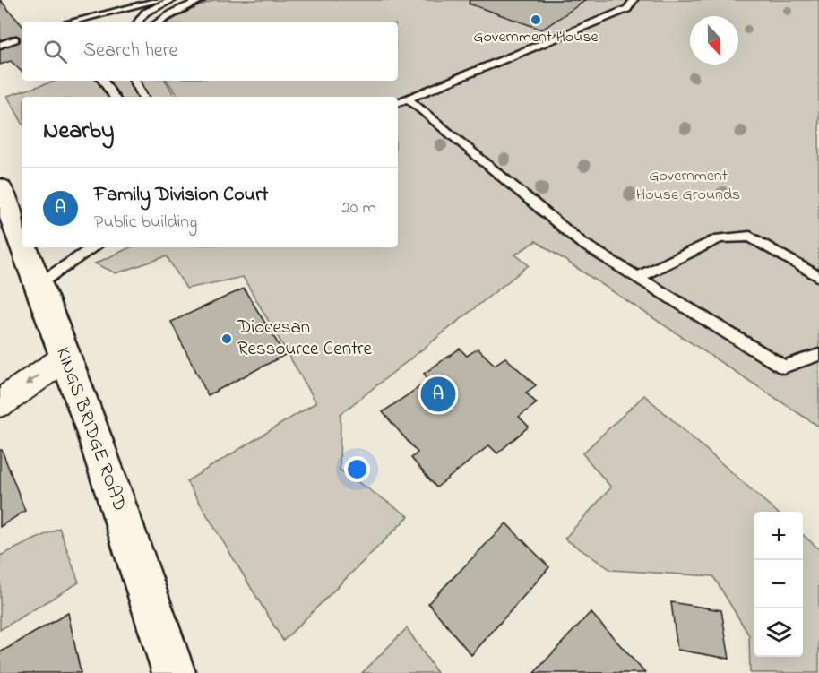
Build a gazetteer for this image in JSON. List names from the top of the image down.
{
  "streets": {
    "main road": ["KINGS BRIDGE ROAD"]
  },
  "parks": ["Government House Grounds"],
  "places": ["Government House", "Diocesan Ressource Centre"],
  "north": "bottom",
  "page": {
    "search": "Search here",
    "heading": "Nearby",
    "list": [
      {
        "mark": "A",
        "name": "Family Division Court",
        "note": "Public building",
        "value": "20 m"
      }
    ],
    "pins": "A",
    "map_buttons": ["+", "−"]
  }
}
